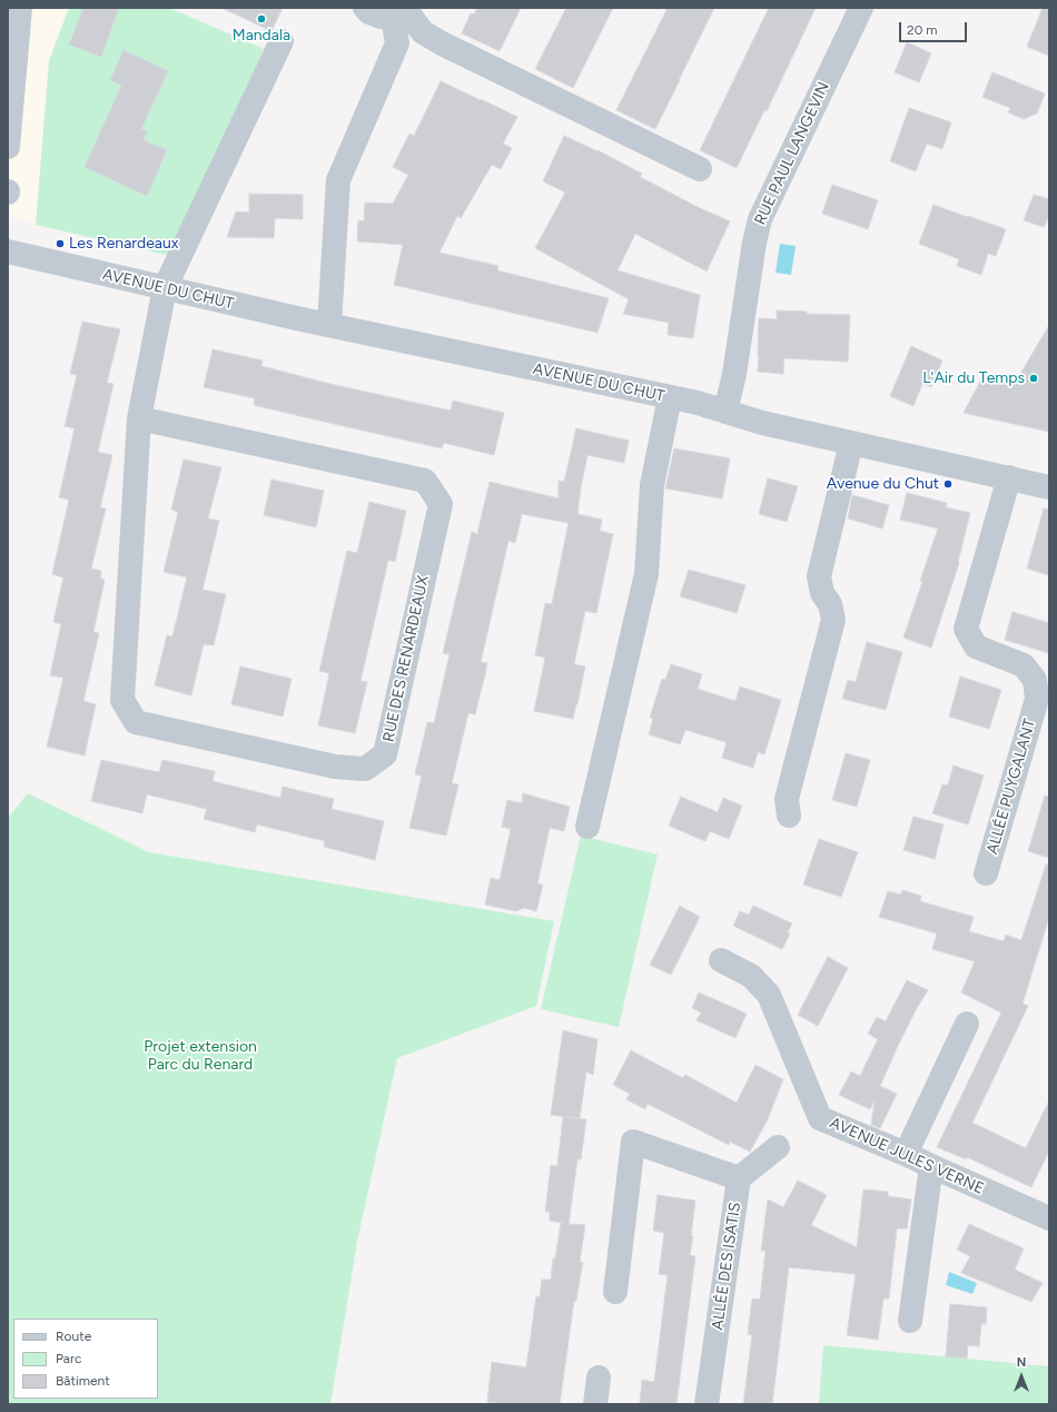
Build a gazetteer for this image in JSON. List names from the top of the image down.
{
  "streets": {
    "street": [
      "RUE PAUL LANGEVIN",
      "AVENUE DU CHUT",
      "RUE DES RENARDEAUX",
      "ALLÉE PUYGALANT",
      "AVENUE JULES VERNE",
      "ALLÉE DES ISATIS"
    ]
  },
  "crossings": [
    ["RUE PAUL LANGEVIN", "AVENUE DU CHUT"],
    ["AVENUE DU CHUT", "RUE DES RENARDEAUX"],
    ["AVENUE DU CHUT", "ALLÉE PUYGALANT"]
  ],
  "parks": ["Projet extension Parc du Renard"],
  "places": [
    "Mandala",
    "Les Renardeaux",
    "L'Air du Temps",
    "Avenue du Chut"
  ],
  "legend": ["Route", "Parc", "Bâtiment"],
  "scale_bar": "20 m",
  "north": "top"
}
